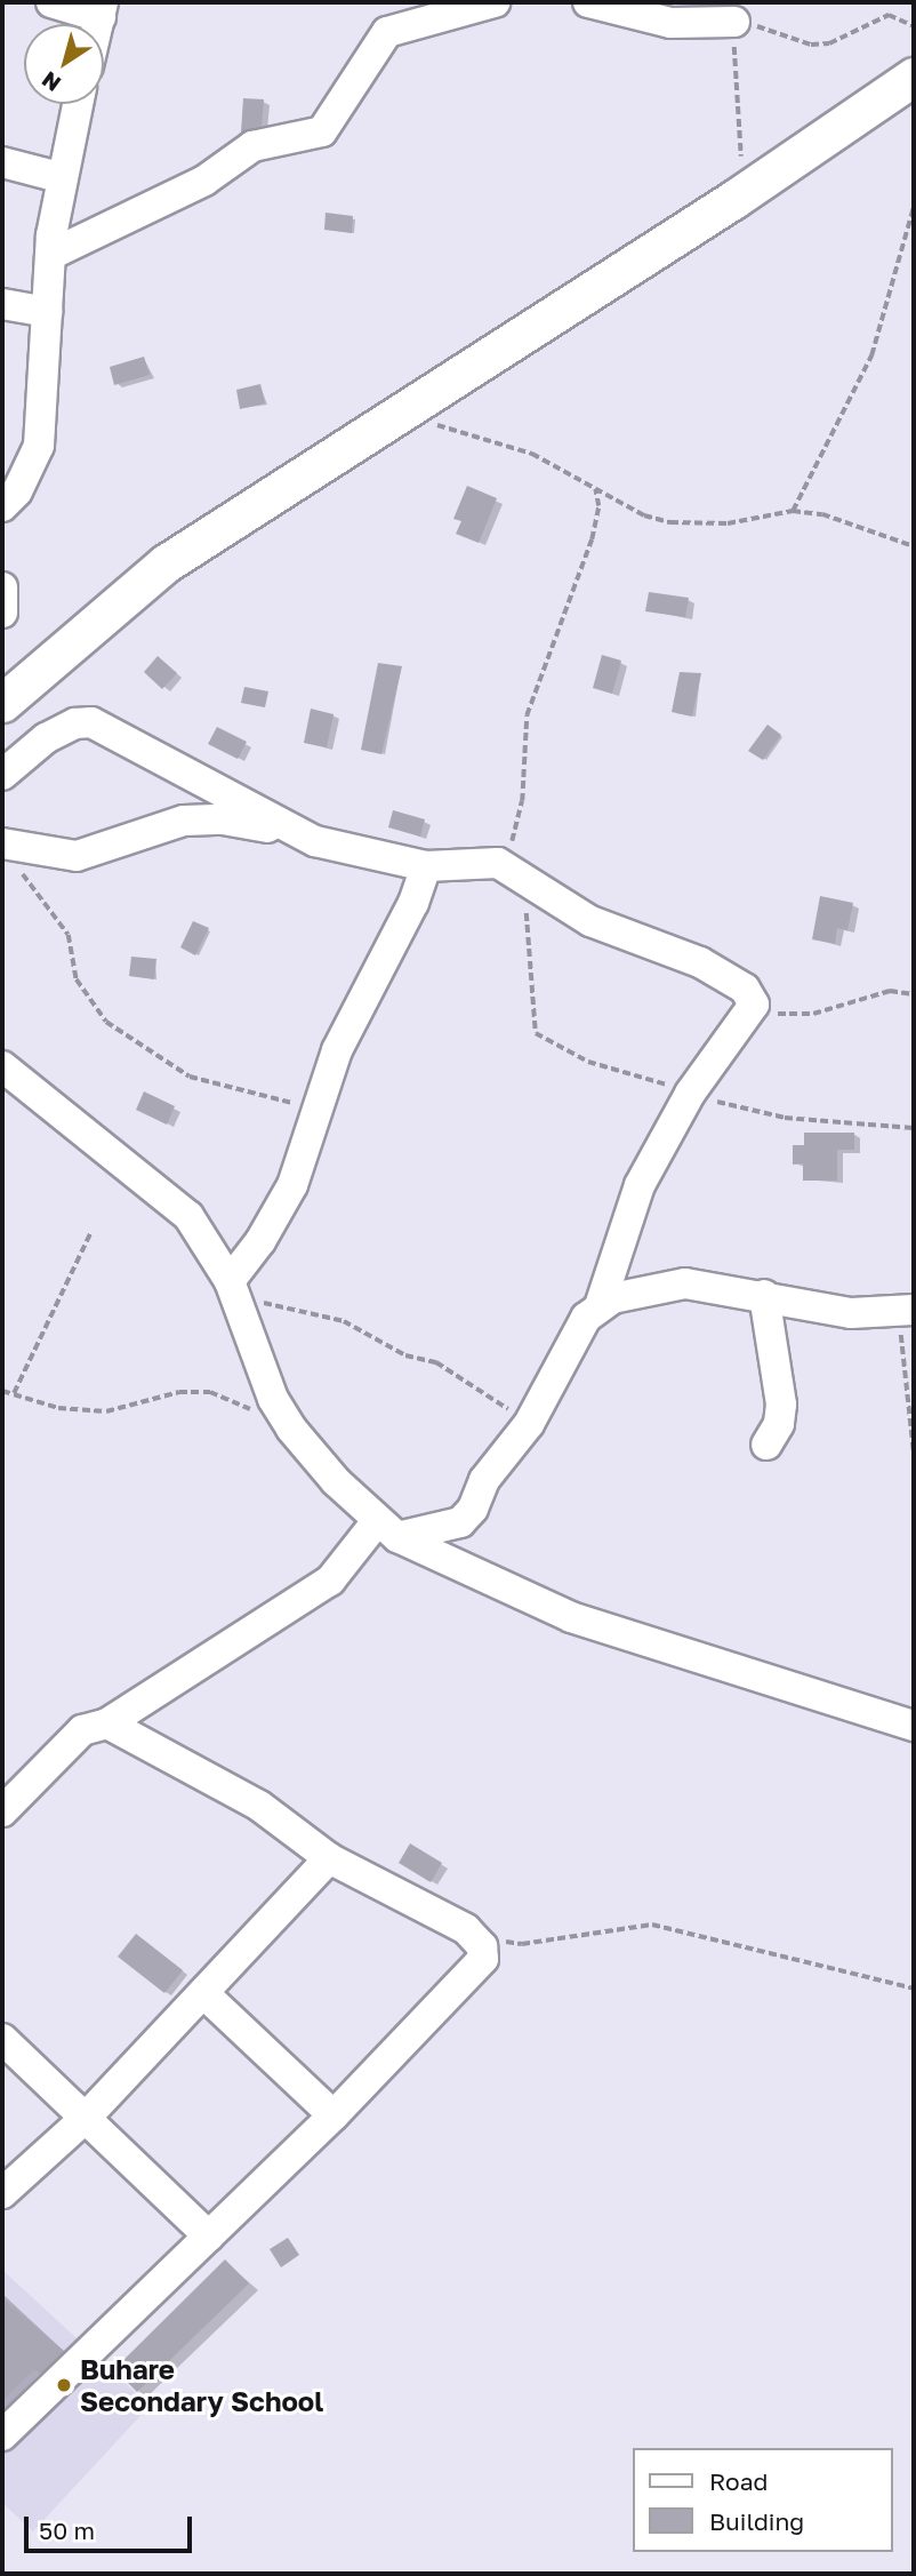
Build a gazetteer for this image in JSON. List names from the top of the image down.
{
  "places": ["Buhare Secondary School"],
  "legend": ["Road", "Building"],
  "scale_bar": "50 m",
  "north": "bottom left"
}
